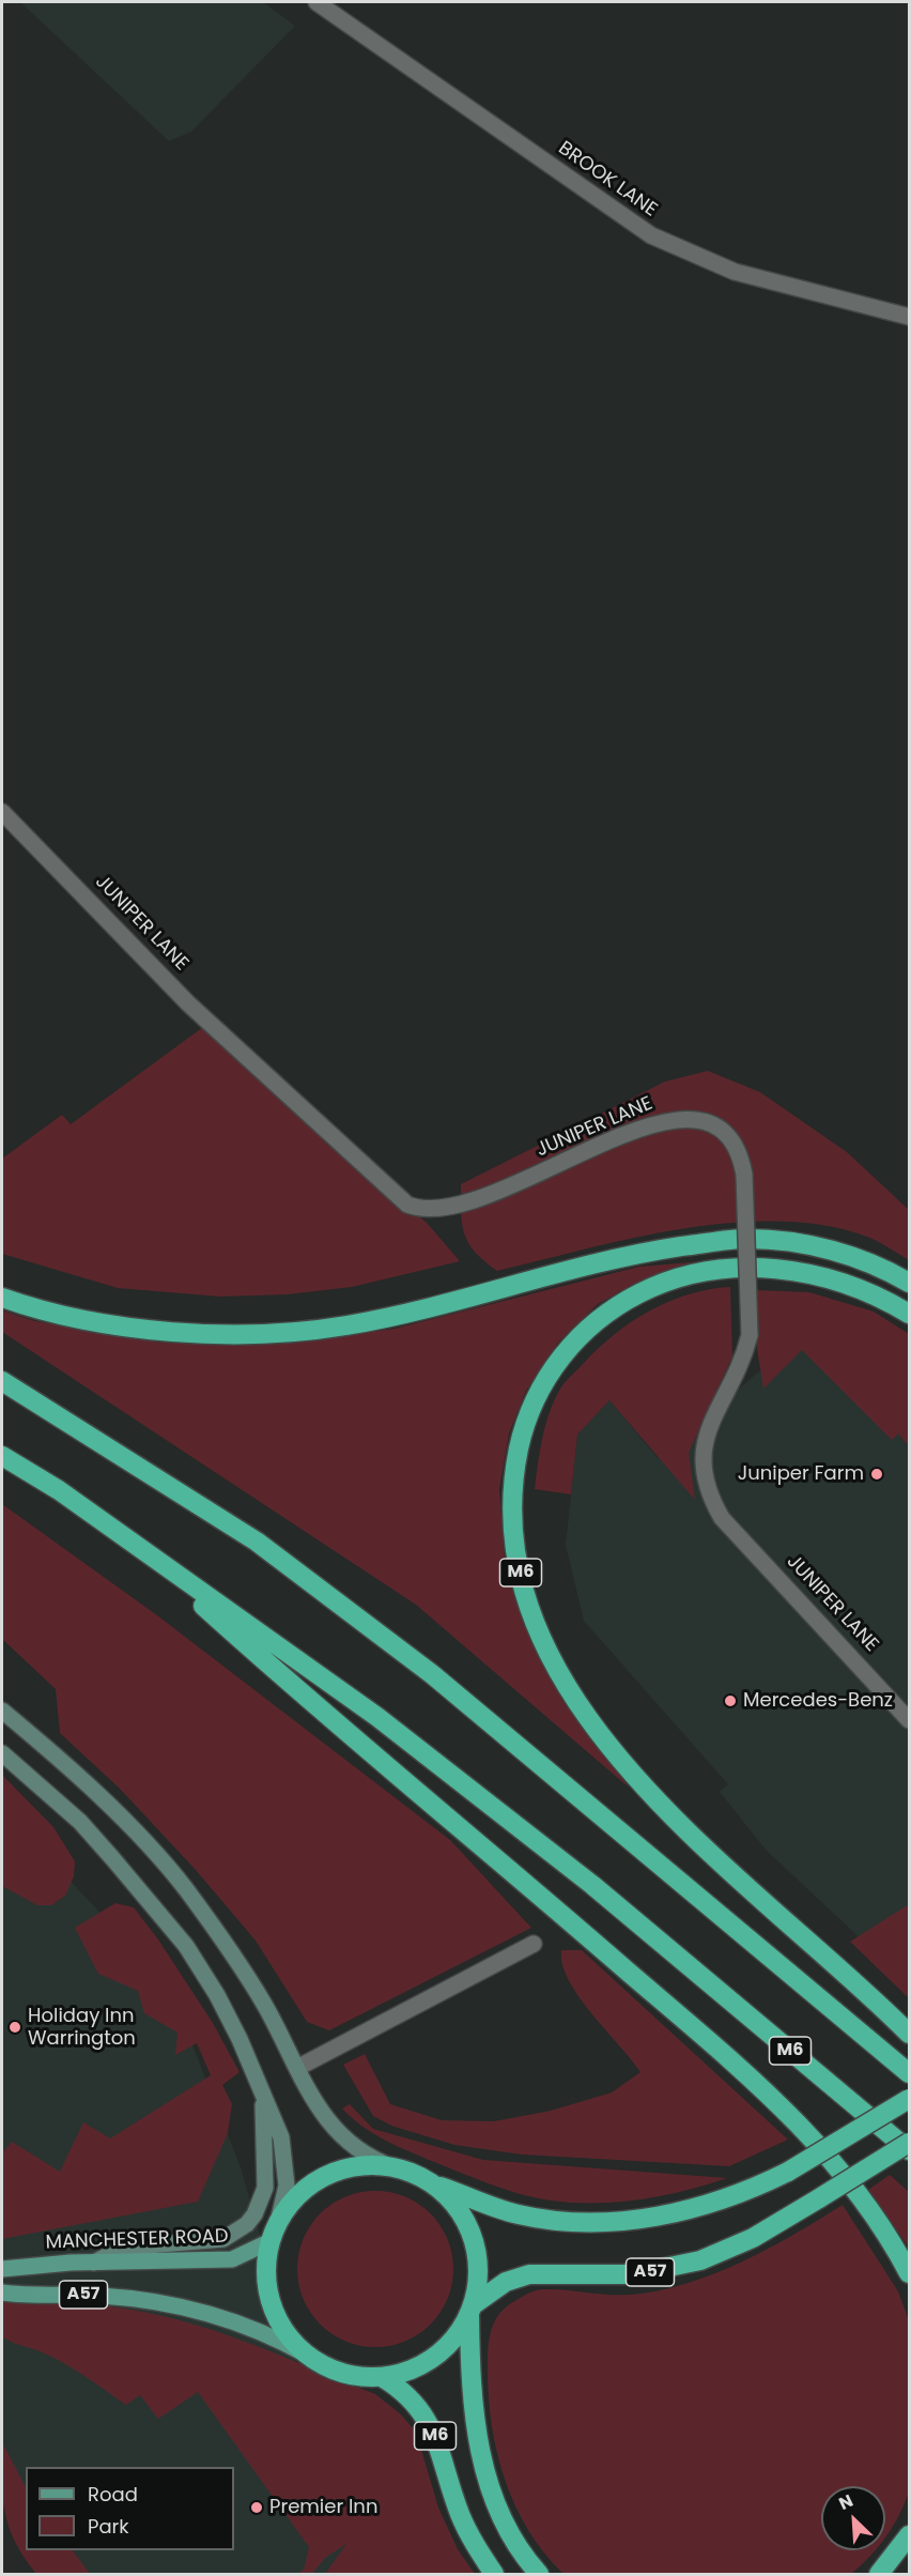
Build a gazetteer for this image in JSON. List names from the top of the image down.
{
  "streets": {
    "highway": ["M6", "A57"],
    "main road": ["MANCHESTER ROAD"],
    "street": ["BROOK LANE", "JUNIPER LANE"]
  },
  "crossings": [
    ["M6", "MANCHESTER ROAD"],
    ["M6", "A57"],
    ["MANCHESTER ROAD", "A57"]
  ],
  "places": [
    "Juniper Farm",
    "Mercedes-Benz",
    "Holiday Inn Warrington",
    "Premier Inn"
  ],
  "legend": ["Road", "Park"],
  "north": "top left"
}
